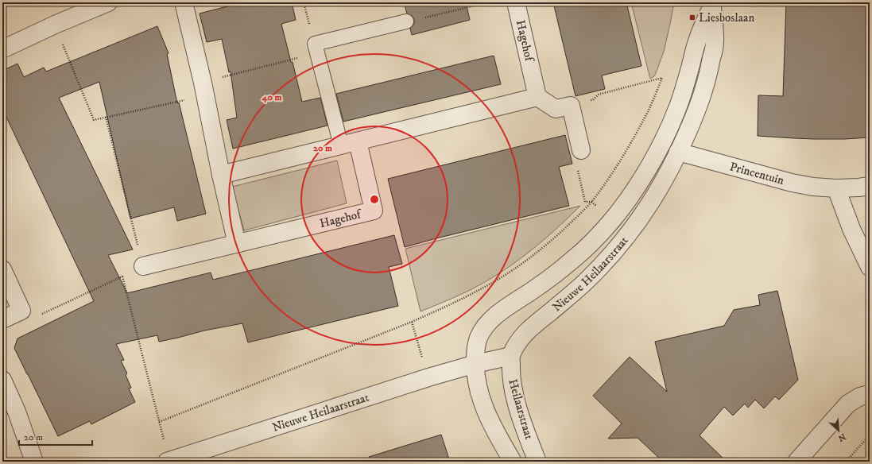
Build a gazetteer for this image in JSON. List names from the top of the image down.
{
  "streets": {
    "street": [
      "Hagehof",
      "Princentuin",
      "Nieuwe Heilaarstraat",
      "Heilaarstraat"
    ]
  },
  "crossings": [
    ["Princentuin", "Nieuwe Heilaarstraat"],
    ["Nieuwe Heilaarstraat", "Heilaarstraat"]
  ],
  "places": {
    "transit": ["Liesboslaan"]
  },
  "scale_bar": "20 m",
  "north": "bottom right",
  "rings": ["40 m", "20 m"]
}
